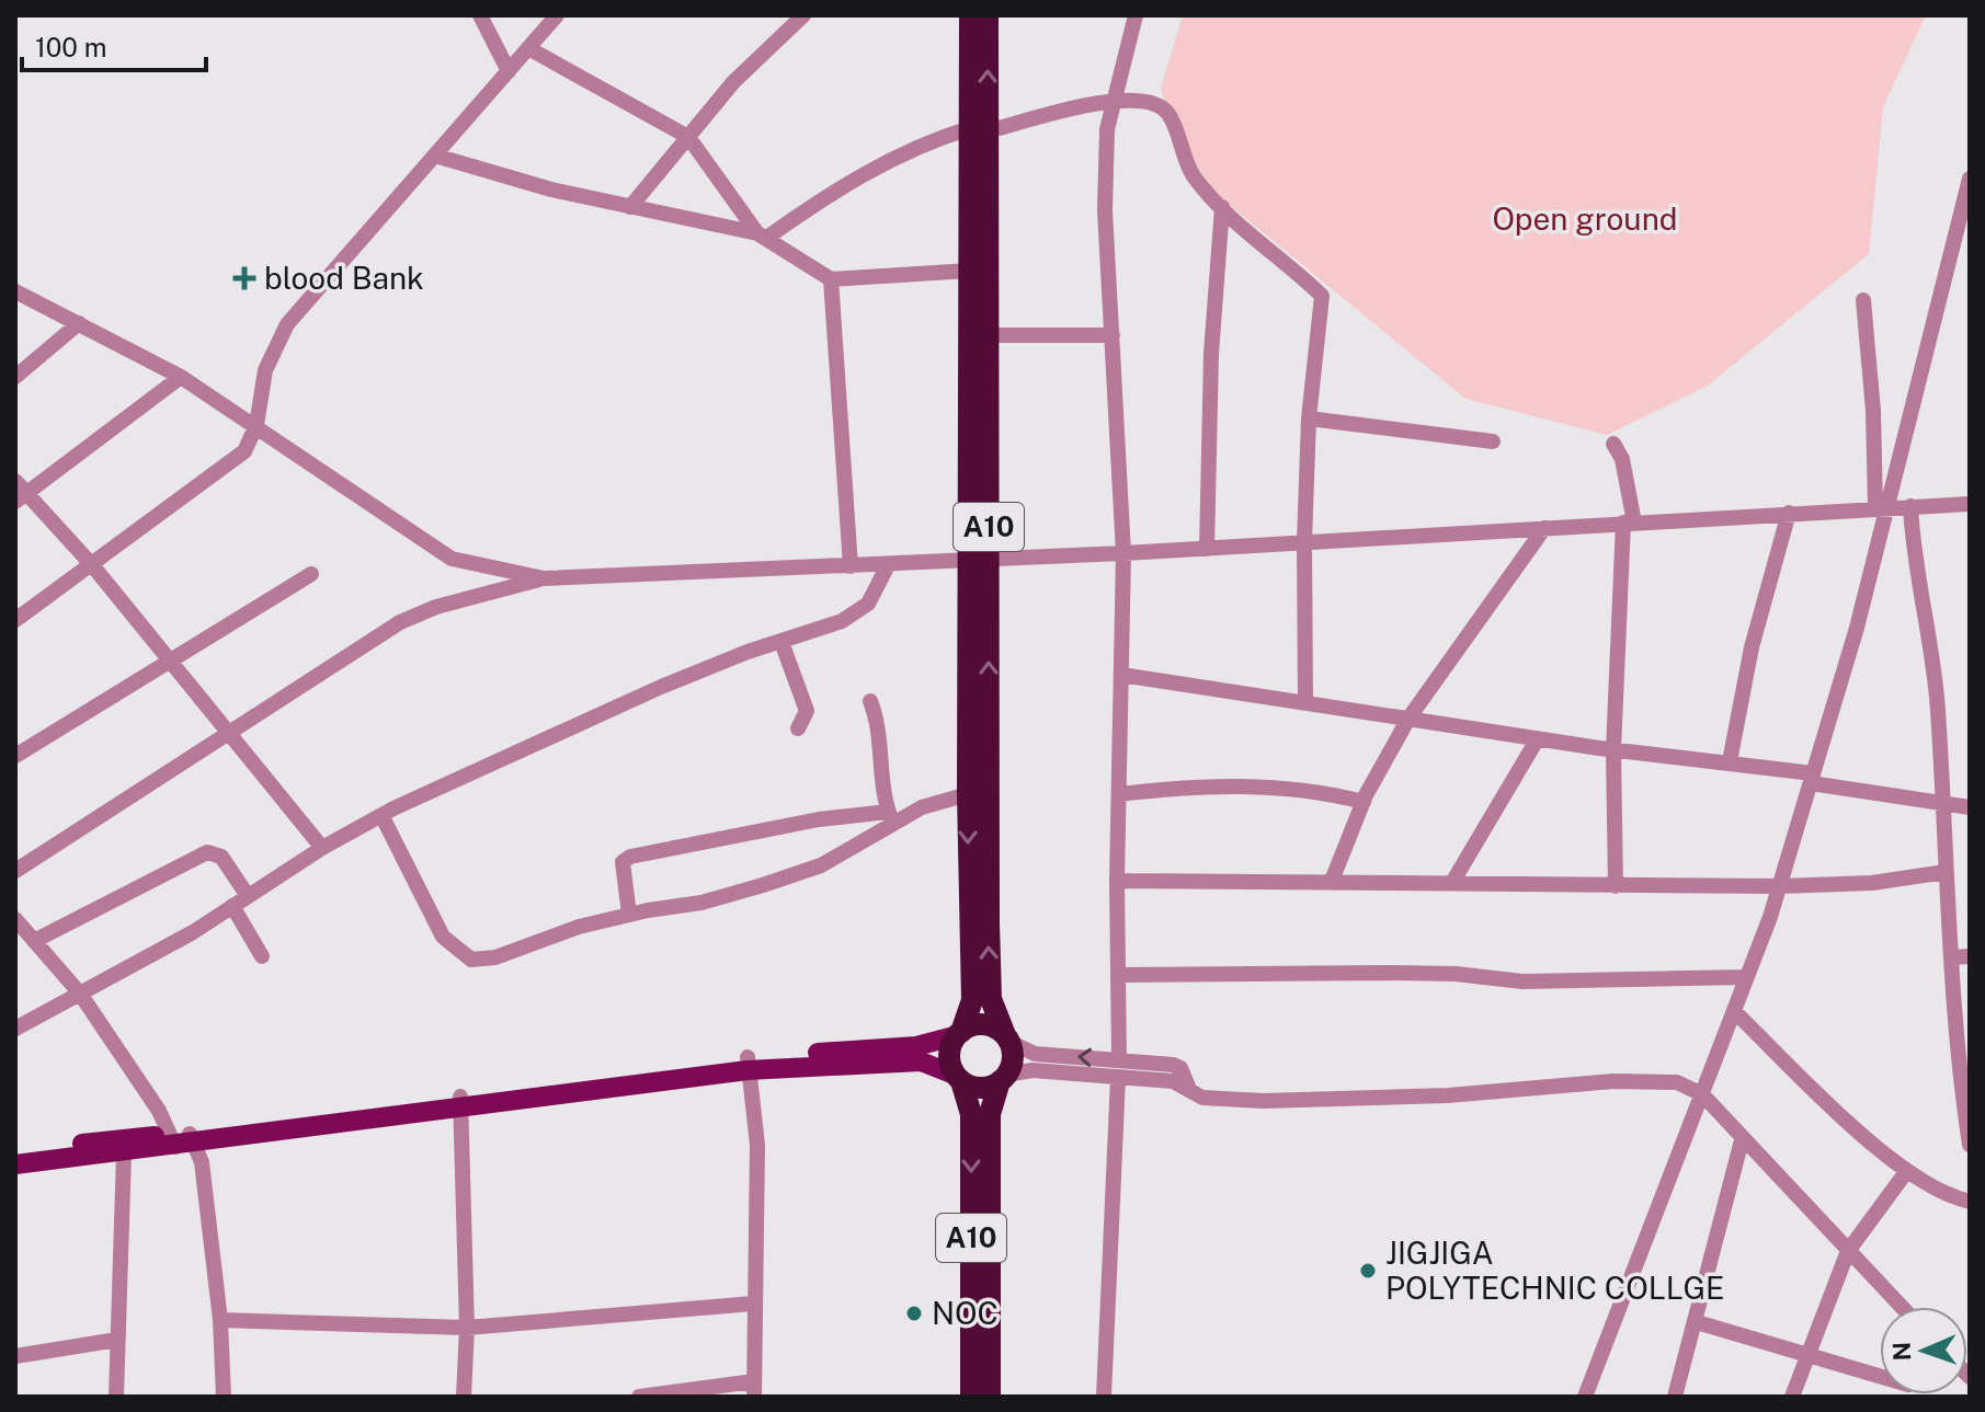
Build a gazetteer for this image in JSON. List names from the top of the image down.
{
  "streets": {
    "highway": ["A10"]
  },
  "parks": ["Open ground"],
  "places": {
    "health": ["blood Bank"],
    "other": ["JIGJIGA POLYTECHNIC COLLGE", "NOC"]
  },
  "scale_bar": "100 m",
  "north": "left"
}
